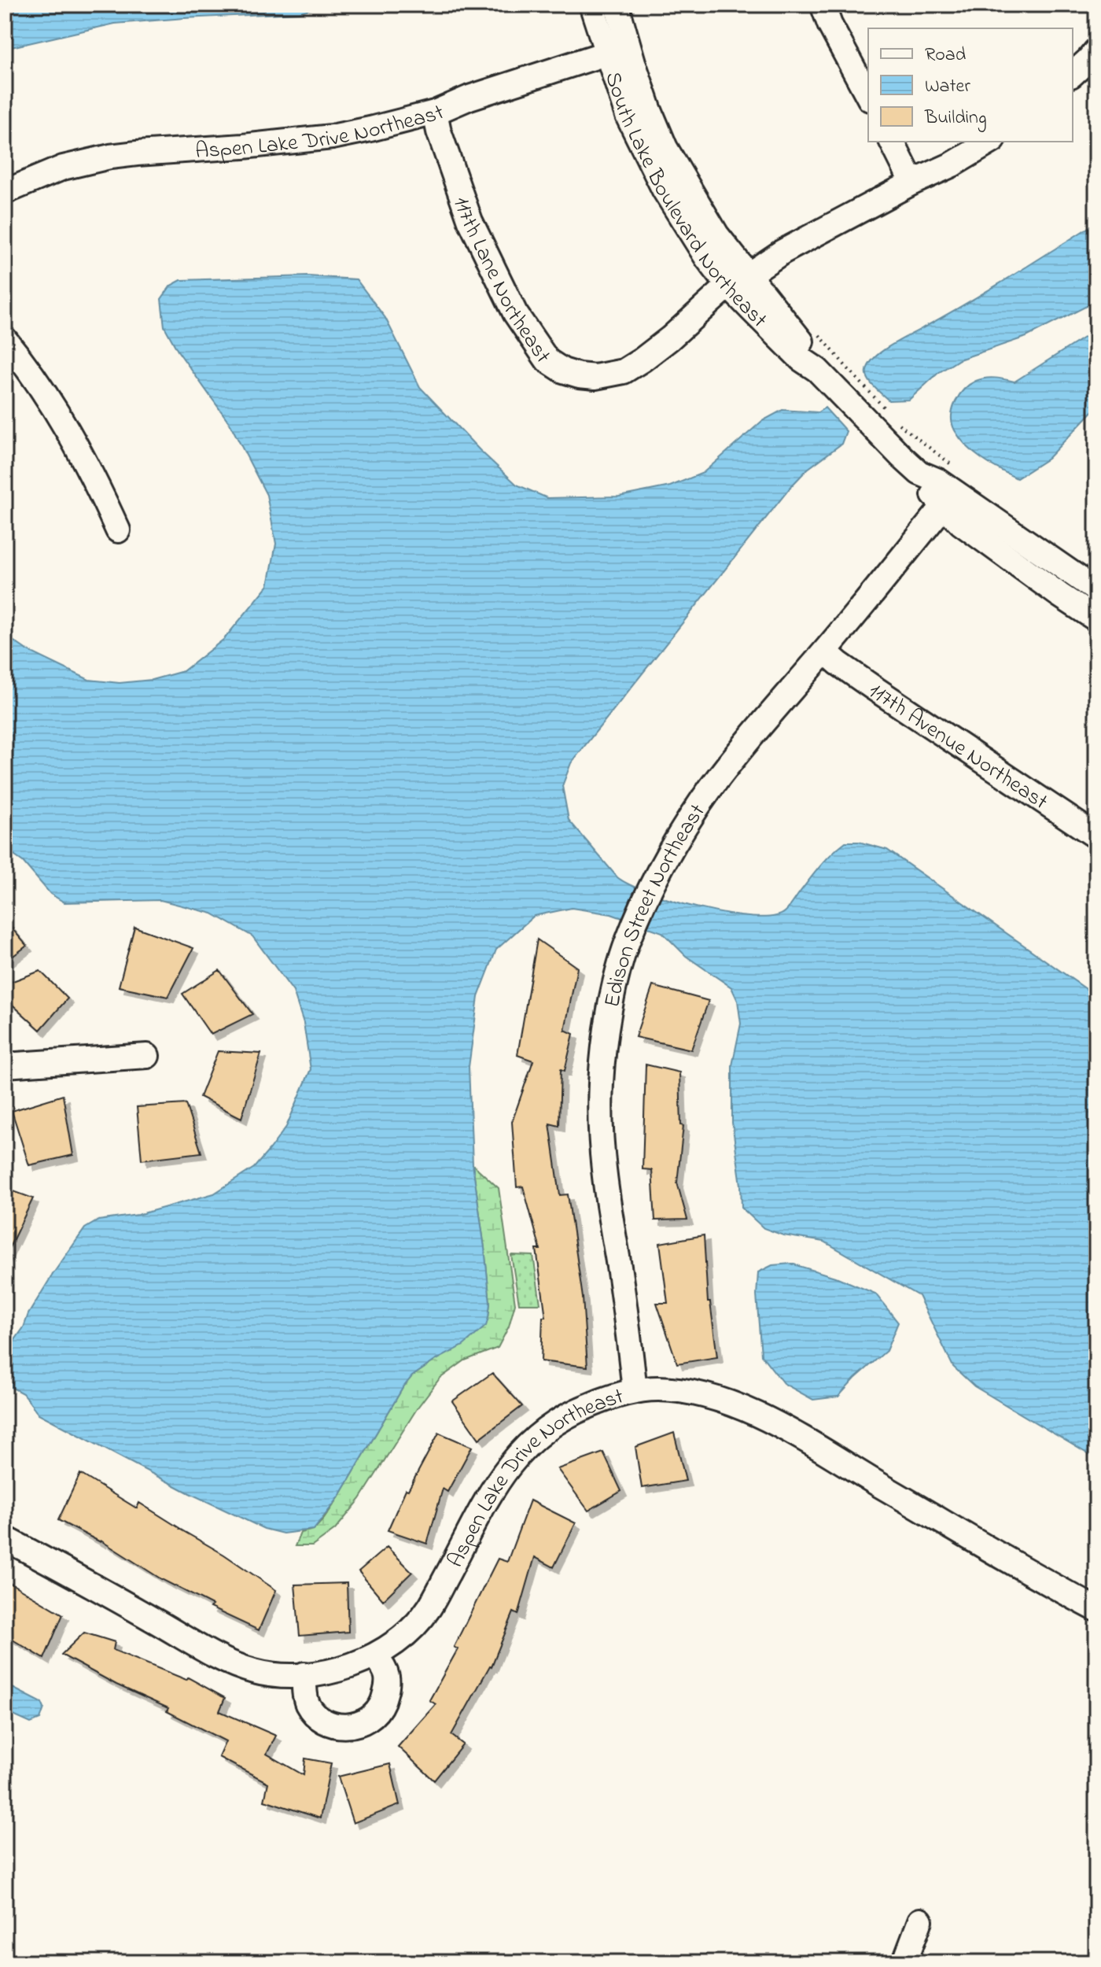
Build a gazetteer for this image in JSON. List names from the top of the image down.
{
  "streets": {
    "street": [
      "Aspen Lake Drive Northeast",
      "South Lake Boulevard Northeast",
      "117th Lane Northeast",
      "117th Avenue Northeast",
      "Edison Street Northeast"
    ]
  },
  "crossings": [
    ["Aspen Lake Drive Northeast", "South Lake Boulevard Northeast"],
    ["Aspen Lake Drive Northeast", "117th Lane Northeast"],
    ["Aspen Lake Drive Northeast", "Edison Street Northeast"],
    ["South Lake Boulevard Northeast", "117th Lane Northeast"],
    ["South Lake Boulevard Northeast", "Edison Street Northeast"],
    ["117th Avenue Northeast", "Edison Street Northeast"]
  ],
  "legend": ["Road", "Water", "Building"]
}
